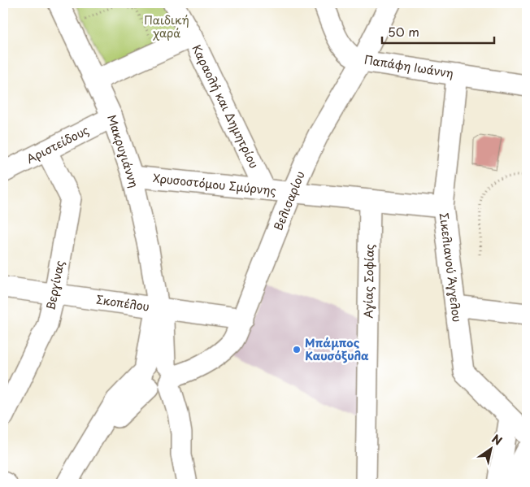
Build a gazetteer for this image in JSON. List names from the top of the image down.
{
  "streets": {
    "street": [
      "Παπάφη Ιωάννη",
      "Καραολή και Δημητρίου",
      "Αριστείδους",
      "Μακρυγιάννη",
      "Χρυσοστόμου Σμύρνης",
      "Βελισαρίου",
      "Σικελιανού Άγγελου",
      "Αγίας Σοφίας",
      "Βεργίνας",
      "Σκοπέλου"
    ]
  },
  "crossings": [
    ["Παπάφη Ιωάννη", "Βελισαρίου"],
    ["Παπάφη Ιωάννη", "Σικελιανού Άγγελου"],
    ["Καραολή και Δημητρίου", "Χρυσοστόμου Σμύρνης"],
    ["Αριστείδους", "Μακρυγιάννη"],
    ["Αριστείδους", "Βεργίνας"],
    ["Μακρυγιάννη", "Χρυσοστόμου Σμύρνης"],
    ["Μακρυγιάννη", "Βελισαρίου"],
    ["Μακρυγιάννη", "Σκοπέλου"],
    ["Χρυσοστόμου Σμύρνης", "Βελισαρίου"],
    ["Χρυσοστόμου Σμύρνης", "Σικελιανού Άγγελου"],
    ["Χρυσοστόμου Σμύρνης", "Αγίας Σοφίας"],
    ["Βελισαρίου", "Σκοπέλου"],
    ["Βεργίνας", "Σκοπέλου"]
  ],
  "parks": ["Παιδική χαρά"],
  "places": ["Μπάμπος Καυσόξυλα"],
  "scale_bar": "50 m",
  "north": "top right"
}
